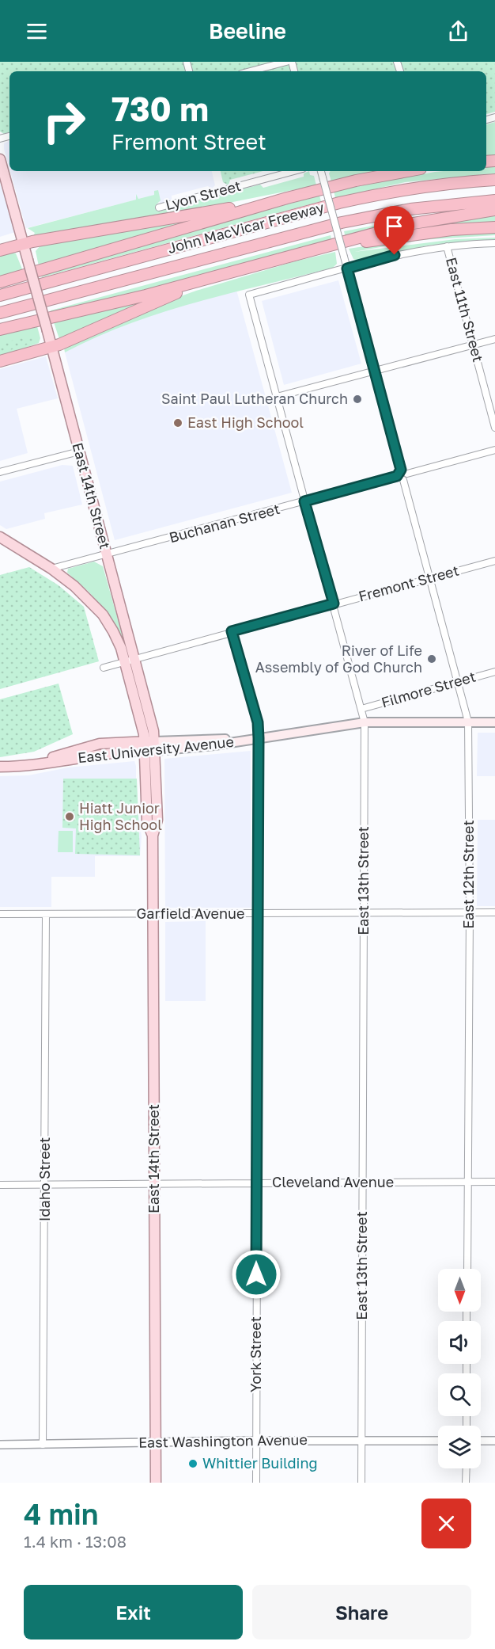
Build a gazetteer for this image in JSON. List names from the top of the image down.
{
  "streets": {
    "highway": ["John MacVicar Freeway"],
    "main road": ["East 14th Street", "East University Avenue"],
    "street": [
      "Lyon Street",
      "East 11th Street",
      "Buchanan Street",
      "Fremont Street",
      "Filmore Street",
      "East 12th Street",
      "East 13th Street",
      "Garfield Avenue",
      "Idaho Street",
      "Cleveland Avenue",
      "York Street",
      "East Washington Avenue"
    ]
  },
  "crossings": [
    ["East 14th Street", "Buchanan Street"],
    ["East 14th Street", "Fremont Street"],
    ["East 14th Street", "East University Avenue"],
    ["East 14th Street", "Garfield Avenue"],
    ["East 14th Street", "Cleveland Avenue"],
    ["East 14th Street", "East Washington Avenue"],
    ["Buchanan Street", "East 13th Street"],
    ["Fremont Street", "East 12th Street"],
    ["Fremont Street", "East 13th Street"],
    ["Fremont Street", "York Street"],
    ["Filmore Street", "East 12th Street"],
    ["Filmore Street", "East 13th Street"],
    ["East University Avenue", "East 12th Street"],
    ["East University Avenue", "East 13th Street"],
    ["East University Avenue", "York Street"],
    ["East 12th Street", "Garfield Avenue"],
    ["East 12th Street", "Cleveland Avenue"],
    ["East 13th Street", "Garfield Avenue"],
    ["East 13th Street", "Cleveland Avenue"],
    ["East 13th Street", "East Washington Avenue"],
    ["Garfield Avenue", "Idaho Street"],
    ["Garfield Avenue", "York Street"],
    ["Idaho Street", "Cleveland Avenue"],
    ["Idaho Street", "East Washington Avenue"],
    ["Cleveland Avenue", "York Street"],
    ["York Street", "East Washington Avenue"]
  ],
  "places": [
    "Saint Paul Lutheran Church",
    "East High School",
    "River of Life Assembly of God Church",
    "Hiatt Junior High School",
    "Whittier Building"
  ],
  "north": "bottom",
  "page": {
    "header": "Beeline",
    "turn": ["730 m", "Fremont Street"],
    "heading": ["4 min", "1.4 km · 13:08"],
    "buttons": ["Exit", "Share"]
  }
}
